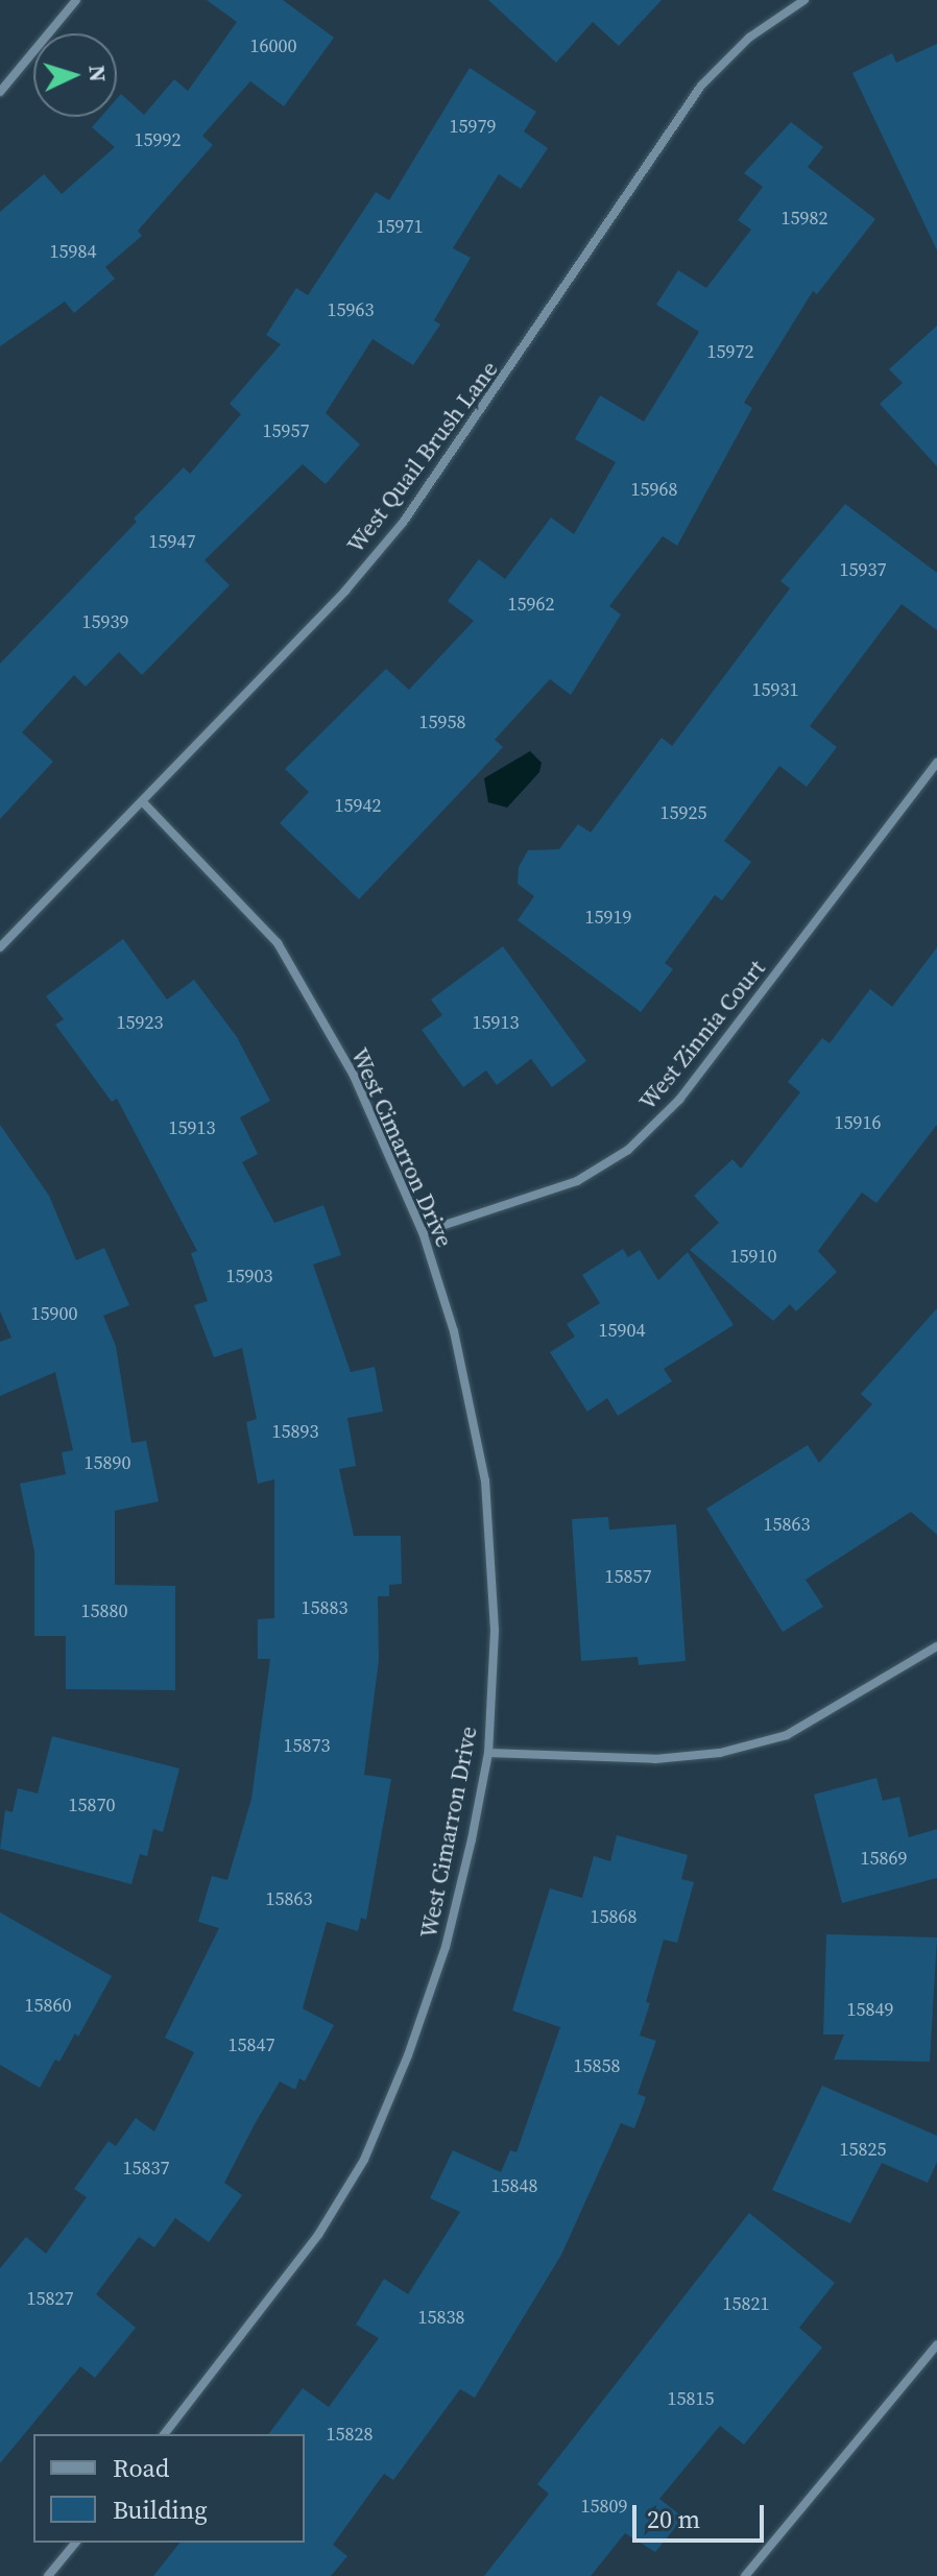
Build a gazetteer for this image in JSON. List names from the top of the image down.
{
  "streets": {
    "street": ["West Quail Brush Lane", "West Zinnia Court", "West Cimarron Drive"]
  },
  "crossings": [
    ["West Quail Brush Lane", "West Cimarron Drive"],
    ["West Zinnia Court", "West Cimarron Drive"]
  ],
  "house_numbers": [
    "16000",
    "15979",
    "15992",
    "15982",
    "15971",
    "15984",
    "15963",
    "15972",
    "15957",
    "15968",
    "15947",
    "15937",
    "15962",
    "15939",
    "15931",
    "15958",
    "15942",
    "15925",
    "15919",
    "15923",
    "15913",
    "15916",
    "15913",
    "15910",
    "15903",
    "15900",
    "15904",
    "15893",
    "15890",
    "15863",
    "15857",
    "15883",
    "15880",
    "15873",
    "15870",
    "15869",
    "15863",
    "15868",
    "15860",
    "15849",
    "15847",
    "15858",
    "15825",
    "15837",
    "15848",
    "15827",
    "15821",
    "15838",
    "15815",
    "15828",
    "15809"
  ],
  "legend": ["Road", "Building"],
  "scale_bar": "20 m",
  "north": "right"
}
